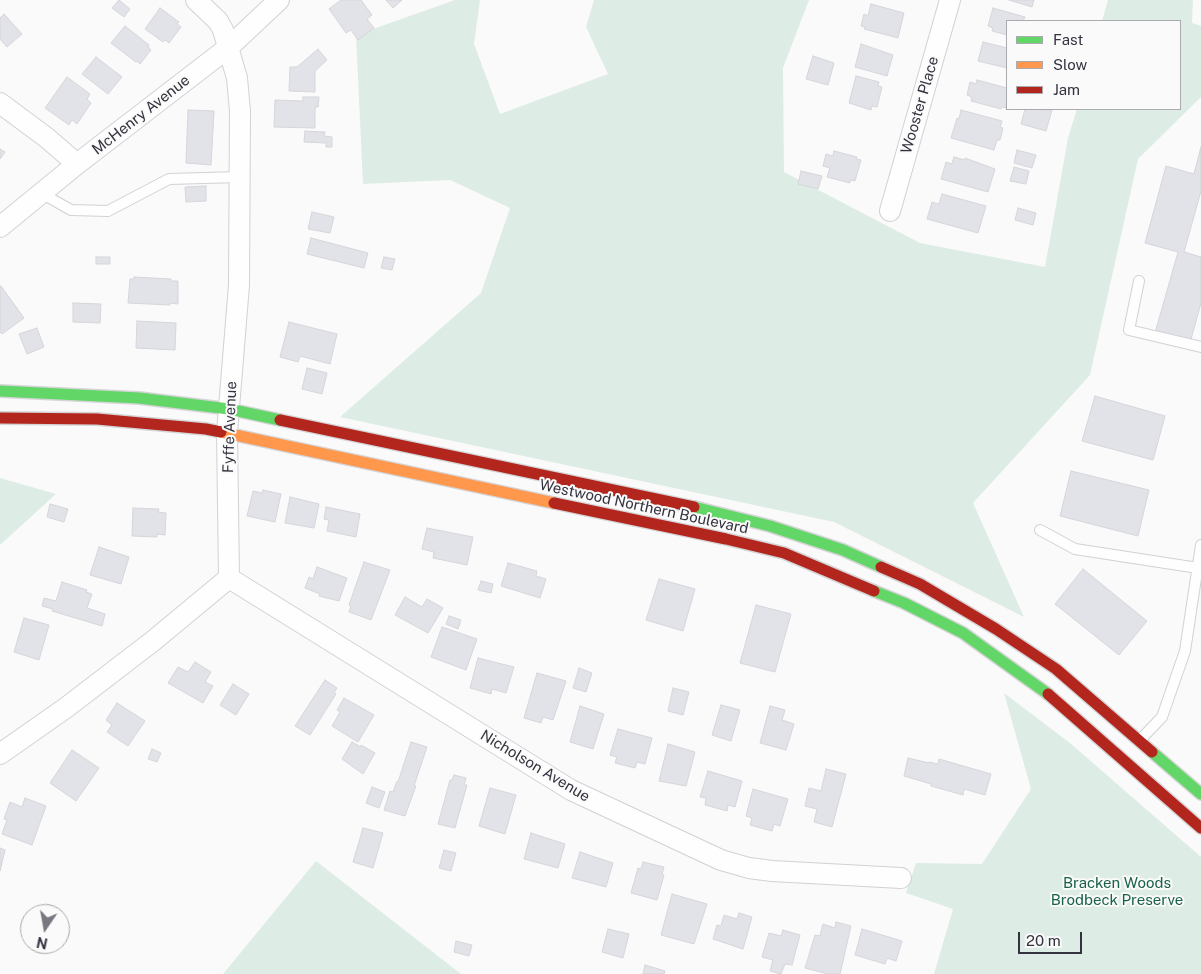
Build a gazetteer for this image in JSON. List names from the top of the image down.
{
  "streets": {
    "main road": ["Westwood Northern Boulevard"],
    "street": [
      "Wooster Place",
      "McHenry Avenue",
      "Fyffe Avenue",
      "Nicholson Avenue"
    ]
  },
  "crossings": [
    ["McHenry Avenue", "Fyffe Avenue"],
    ["Fyffe Avenue", "Westwood Northern Boulevard"],
    ["Fyffe Avenue", "Nicholson Avenue"]
  ],
  "parks": ["Bracken Woods Brodbeck Preserve"],
  "legend": ["Fast", "Slow", "Jam"],
  "scale_bar": "20 m",
  "north": "bottom"
}
